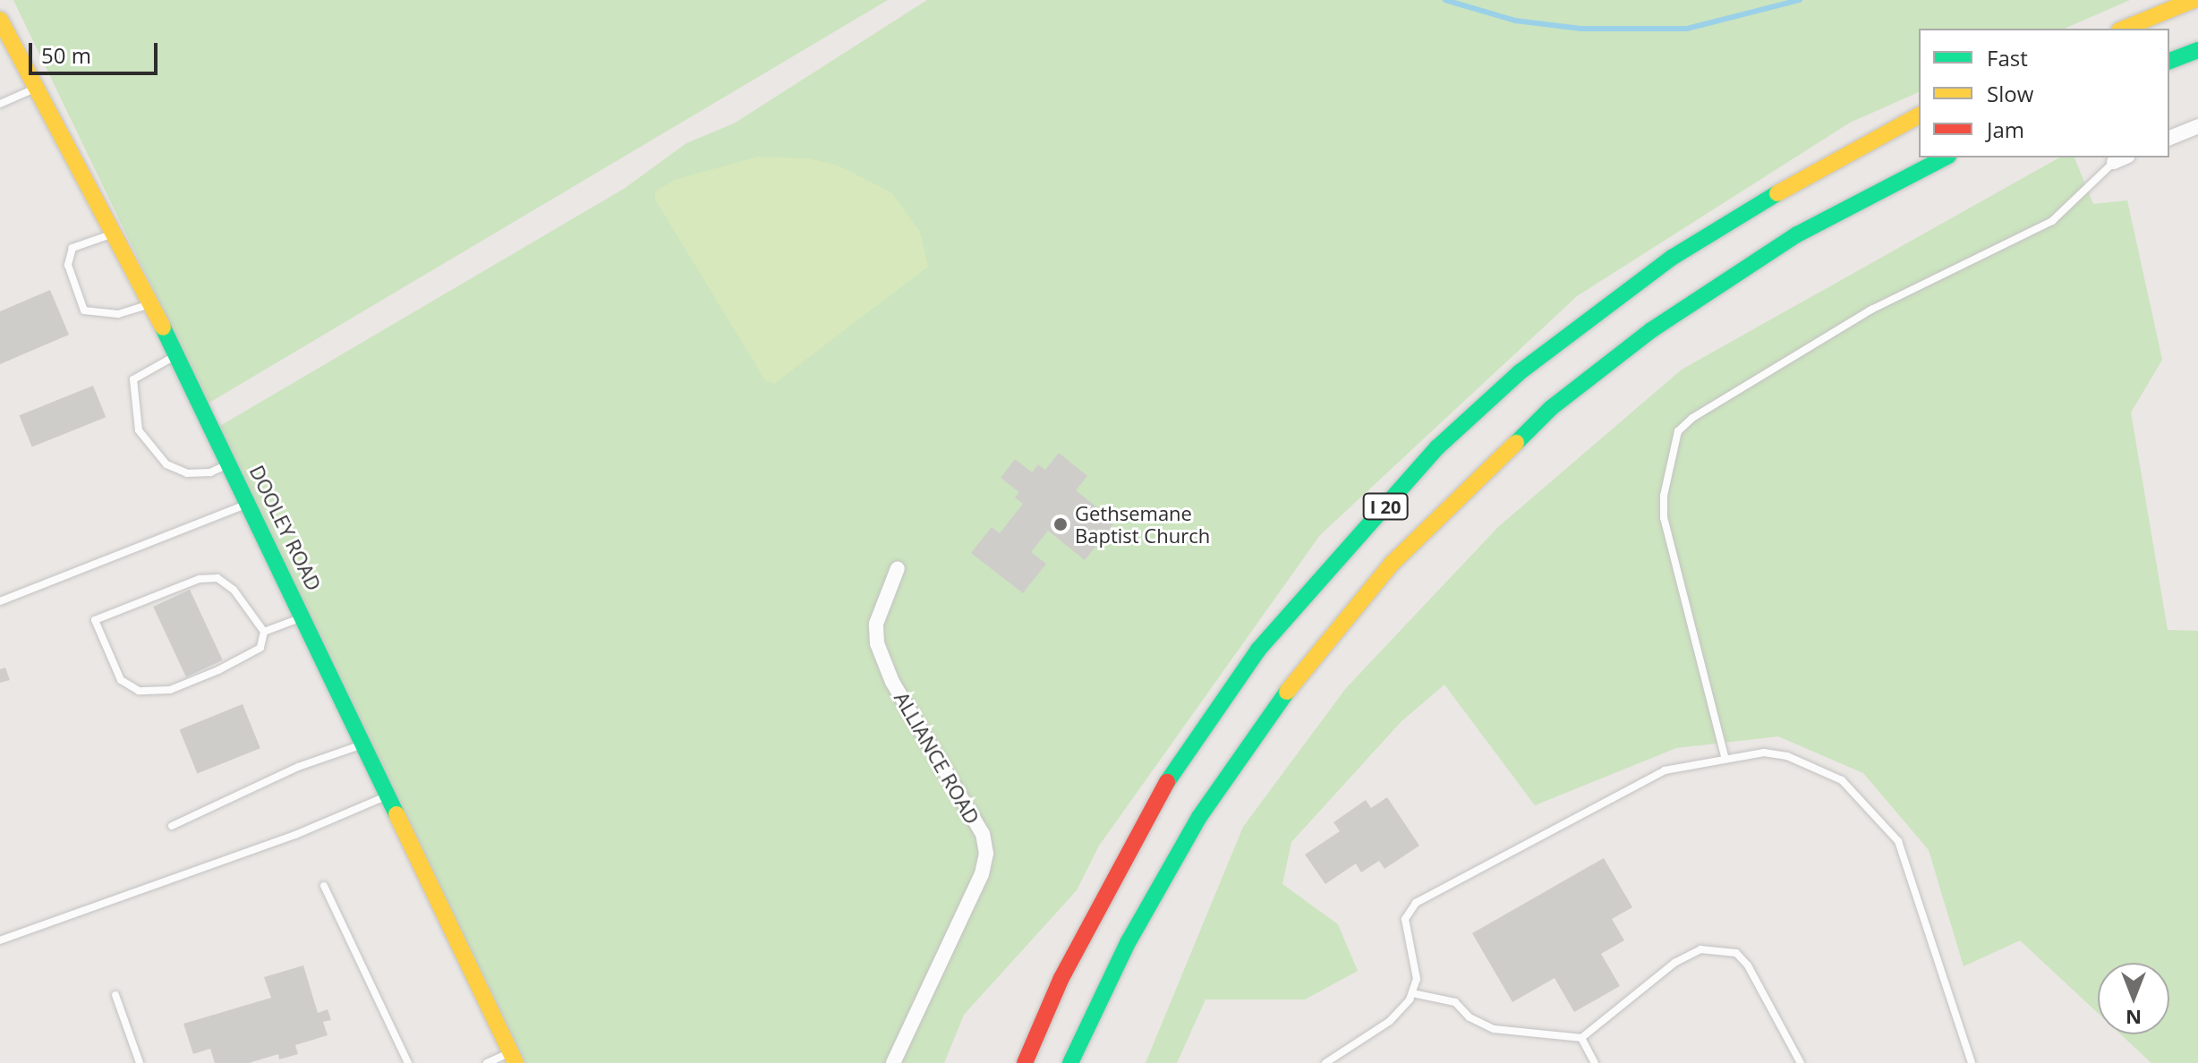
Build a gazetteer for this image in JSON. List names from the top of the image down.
{
  "streets": {
    "main road": ["I 20", "DOOLEY ROAD"],
    "street": ["ALLIANCE ROAD"]
  },
  "places": ["Gethsemane Baptist Church"],
  "legend": ["Fast", "Slow", "Jam"],
  "scale_bar": "50 m",
  "north": "bottom"
}
